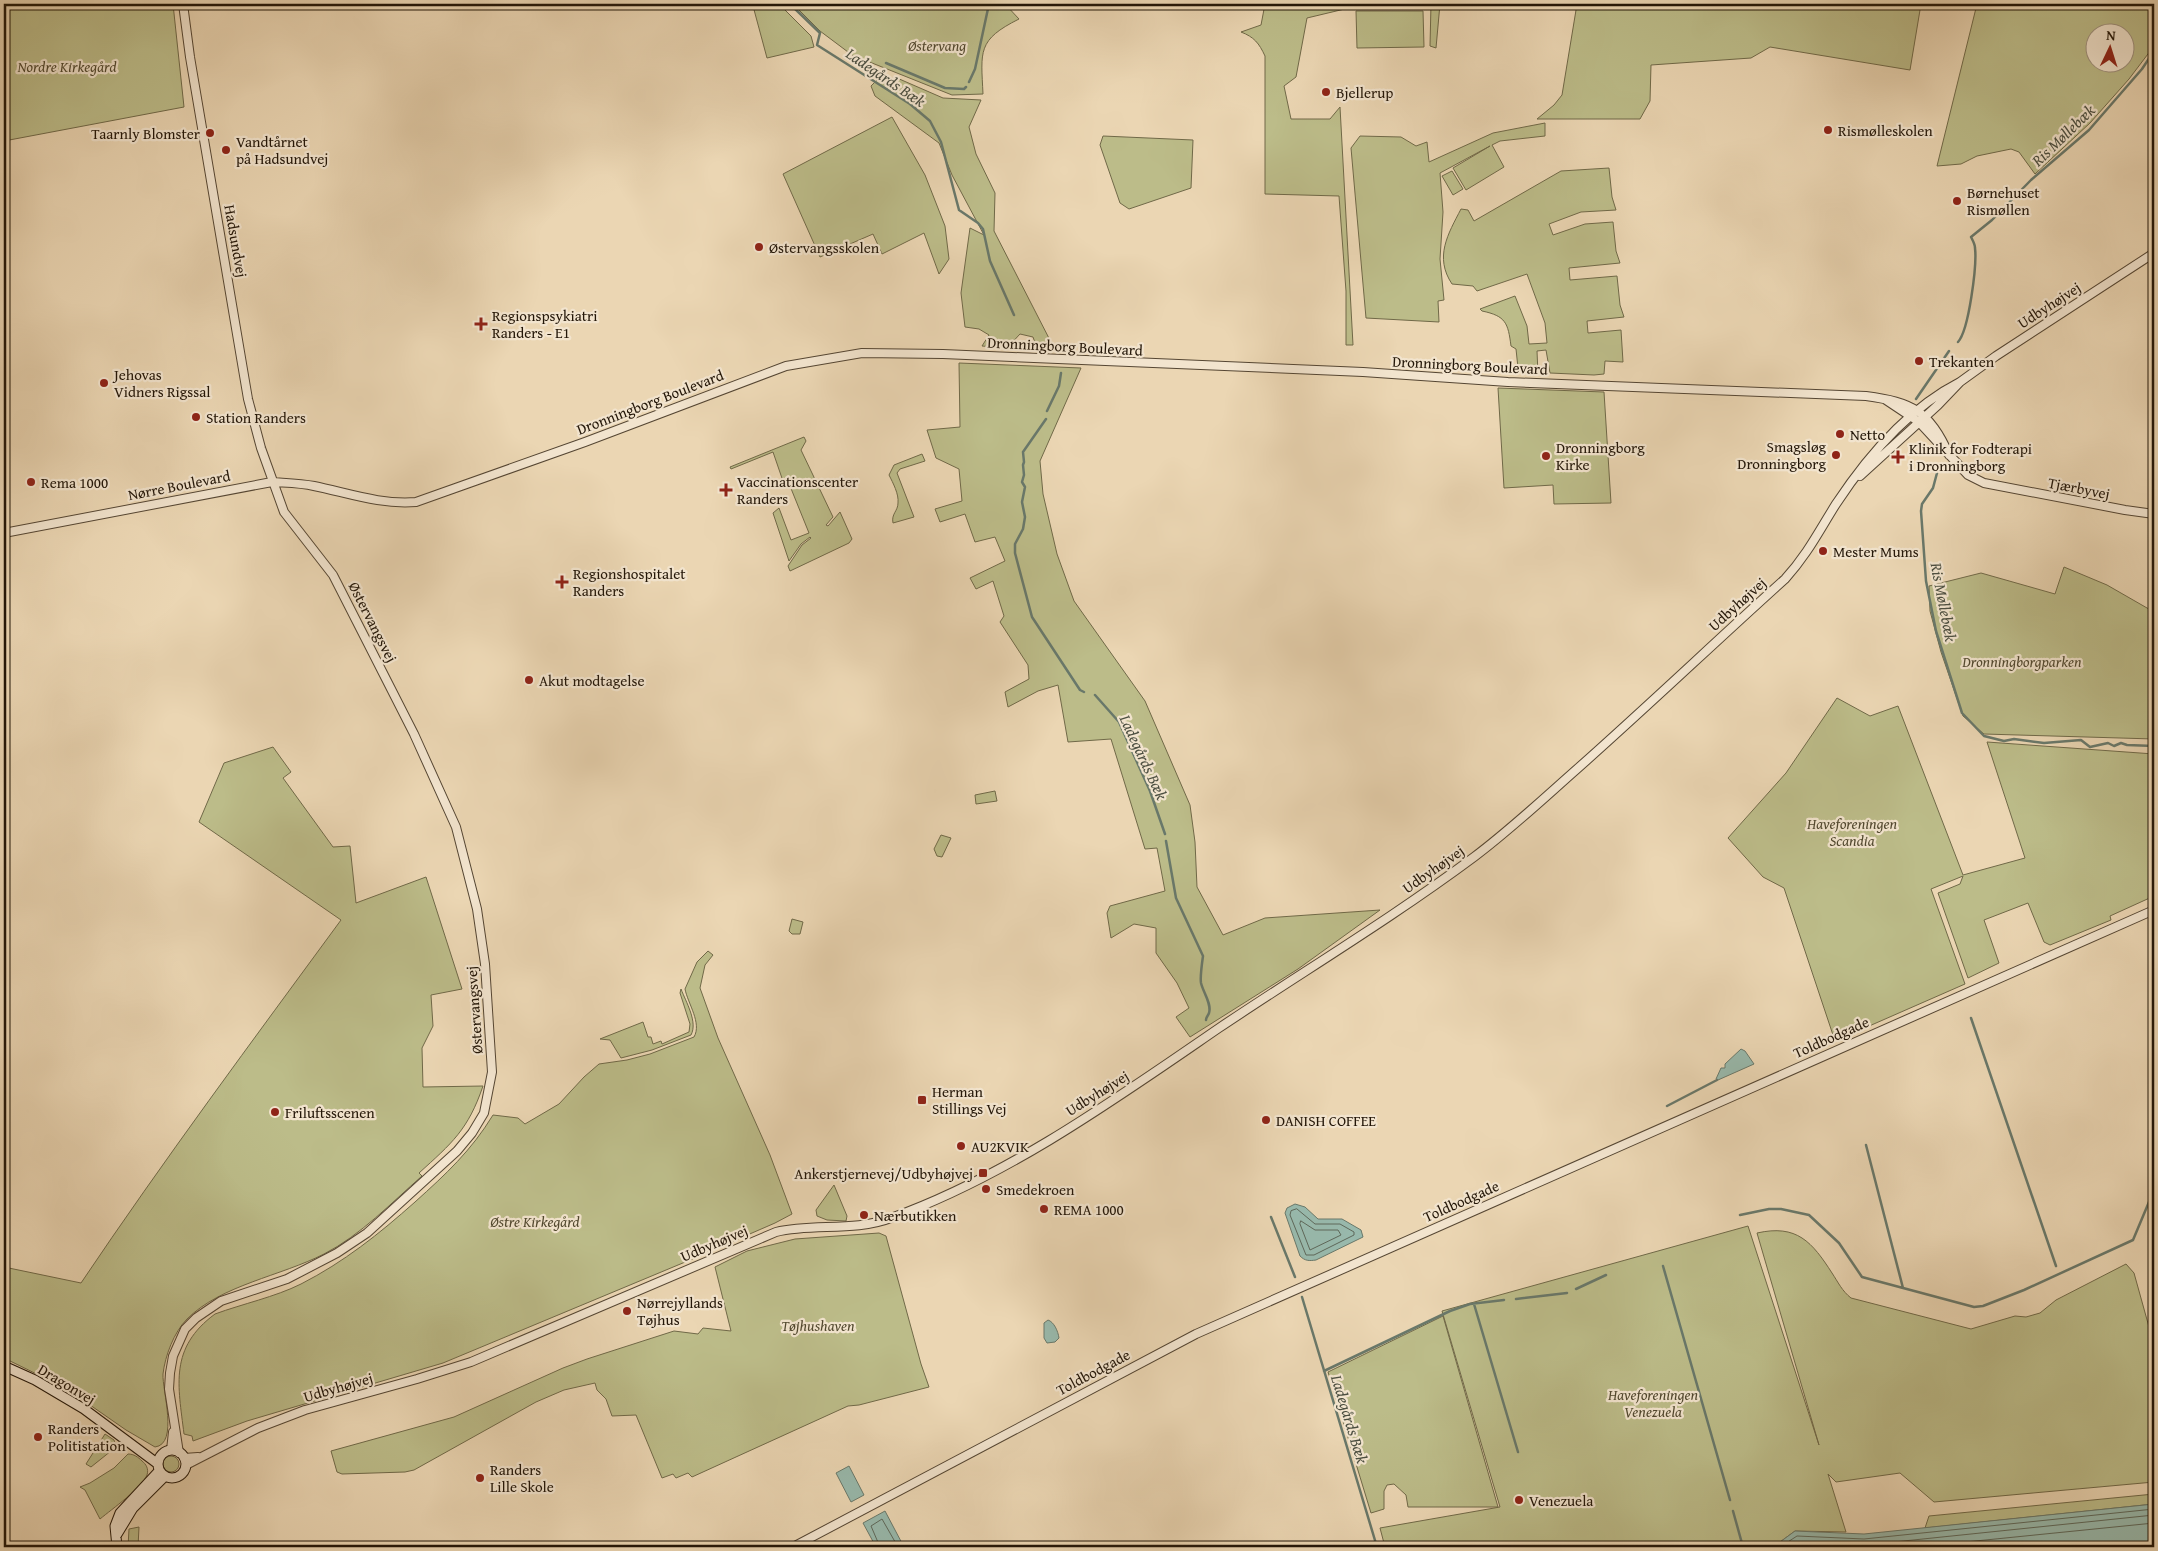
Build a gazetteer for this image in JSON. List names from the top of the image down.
{
  "streets": {
    "main road": ["Dragonvej"],
    "street": [
      "Hadsundvej",
      "Udbyhøjvej",
      "Dronningborg Boulevard",
      "Nørre Boulevard",
      "Tjærbyvej",
      "Østervangsvej",
      "Toldbodgade"
    ]
  },
  "crossings": [
    ["Hadsundvej", "Dronningborg Boulevard"],
    ["Hadsundvej", "Nørre Boulevard"],
    ["Hadsundvej", "Østervangsvej"],
    ["Udbyhøjvej", "Dronningborg Boulevard"],
    ["Udbyhøjvej", "Tjærbyvej"],
    ["Udbyhøjvej", "Østervangsvej"],
    ["Dronningborg Boulevard", "Nørre Boulevard"],
    ["Dronningborg Boulevard", "Tjærbyvej"],
    ["Dronningborg Boulevard", "Østervangsvej"],
    ["Nørre Boulevard", "Østervangsvej"]
  ],
  "water": ["Ladegårds Bæk", "Ris Møllebæk"],
  "parks": [
    "Østervang",
    "Nordre Kirkegård",
    "Dronningborgparken",
    "Haveforeningen Scandia",
    "Østre Kirkegård",
    "Tøjhushaven",
    "Haveforeningen Venezuela"
  ],
  "places": {
    "other": [
      "Bjellerup",
      "Rismølleskolen",
      "Taarnly Blomster",
      "Vandtårnet på Hadsundvej",
      "Børnehuset Rismøllen",
      "Østervangsskolen",
      "Trekanten",
      "Jehovas Vidners Rigssal",
      "Station Randers",
      "Netto",
      "Smagsløg Dronningborg",
      "Dronningborg Kirke",
      "Rema 1000",
      "Mester Mums",
      "Akut modtagelse",
      "Friluftsscenen",
      "DANISH COFFEE",
      "AU2KVIK",
      "Smedekroen",
      "REMA 1000",
      "Nærbutikken",
      "Nørrejyllands Tøjhus",
      "Randers Politistation",
      "Randers Lille Skole",
      "Venezuela"
    ],
    "health": [
      "Regionspsykiatri Randers - E1",
      "Klinik for Fodterapi i Dronningborg",
      "Vaccinationscenter Randers",
      "Regionshospitalet Randers"
    ],
    "transit": ["Herman Stillings Vej", "Ankerstjernevej/Udbyhøjvej"]
  },
  "north": "top"
}
